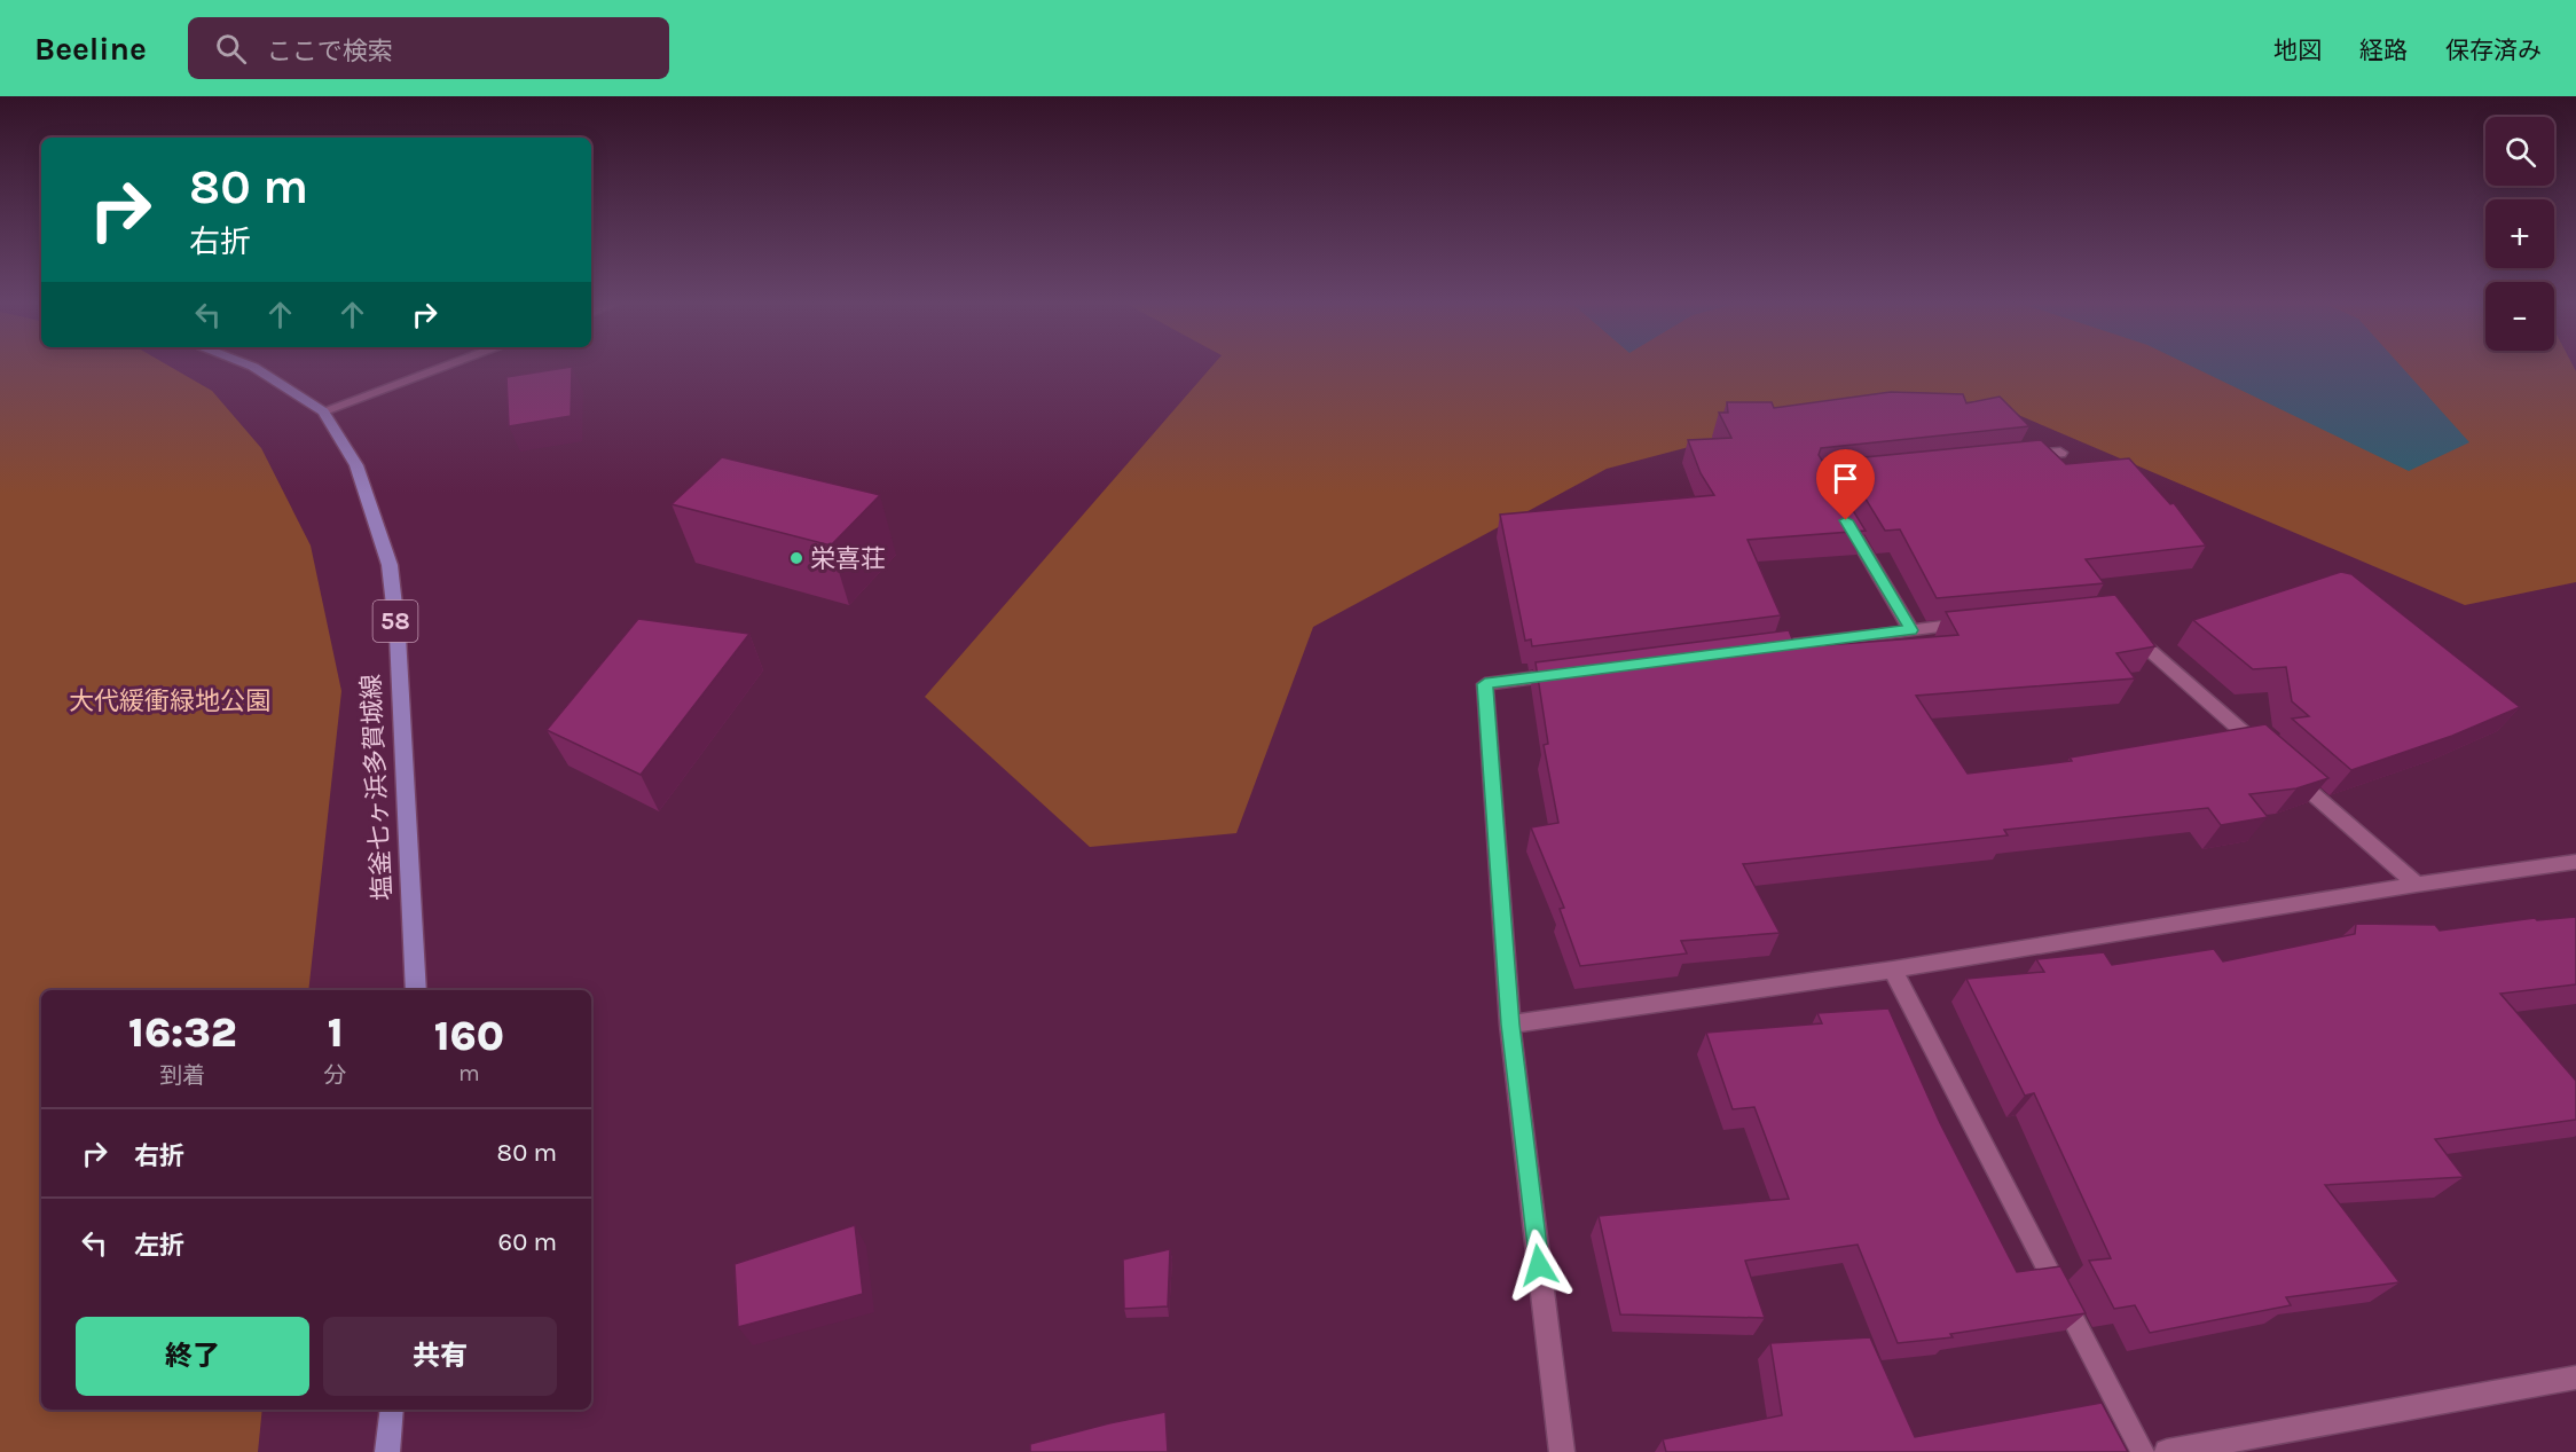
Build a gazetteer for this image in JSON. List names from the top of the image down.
{
  "streets": {
    "main road": ["58", "塩釜七ヶ浜多賀城線"]
  },
  "parks": ["大代緩衝緑地公園"],
  "places": ["栄喜荘"],
  "page": {
    "header": "Beeline",
    "search": "ここで検索",
    "nav": ["地図", "経路", "保存済み"],
    "map_buttons": ["+", "−"],
    "turn": ["80 m", "右折"],
    "eta": [
      "16:32",
      "到着",
      "1",
      "分",
      "160",
      "m"
    ],
    "list": [
      {
        "name": "右折",
        "value": "80 m"
      },
      {
        "name": "左折",
        "value": "60 m"
      }
    ],
    "buttons": ["終了", "共有"]
  }
}
